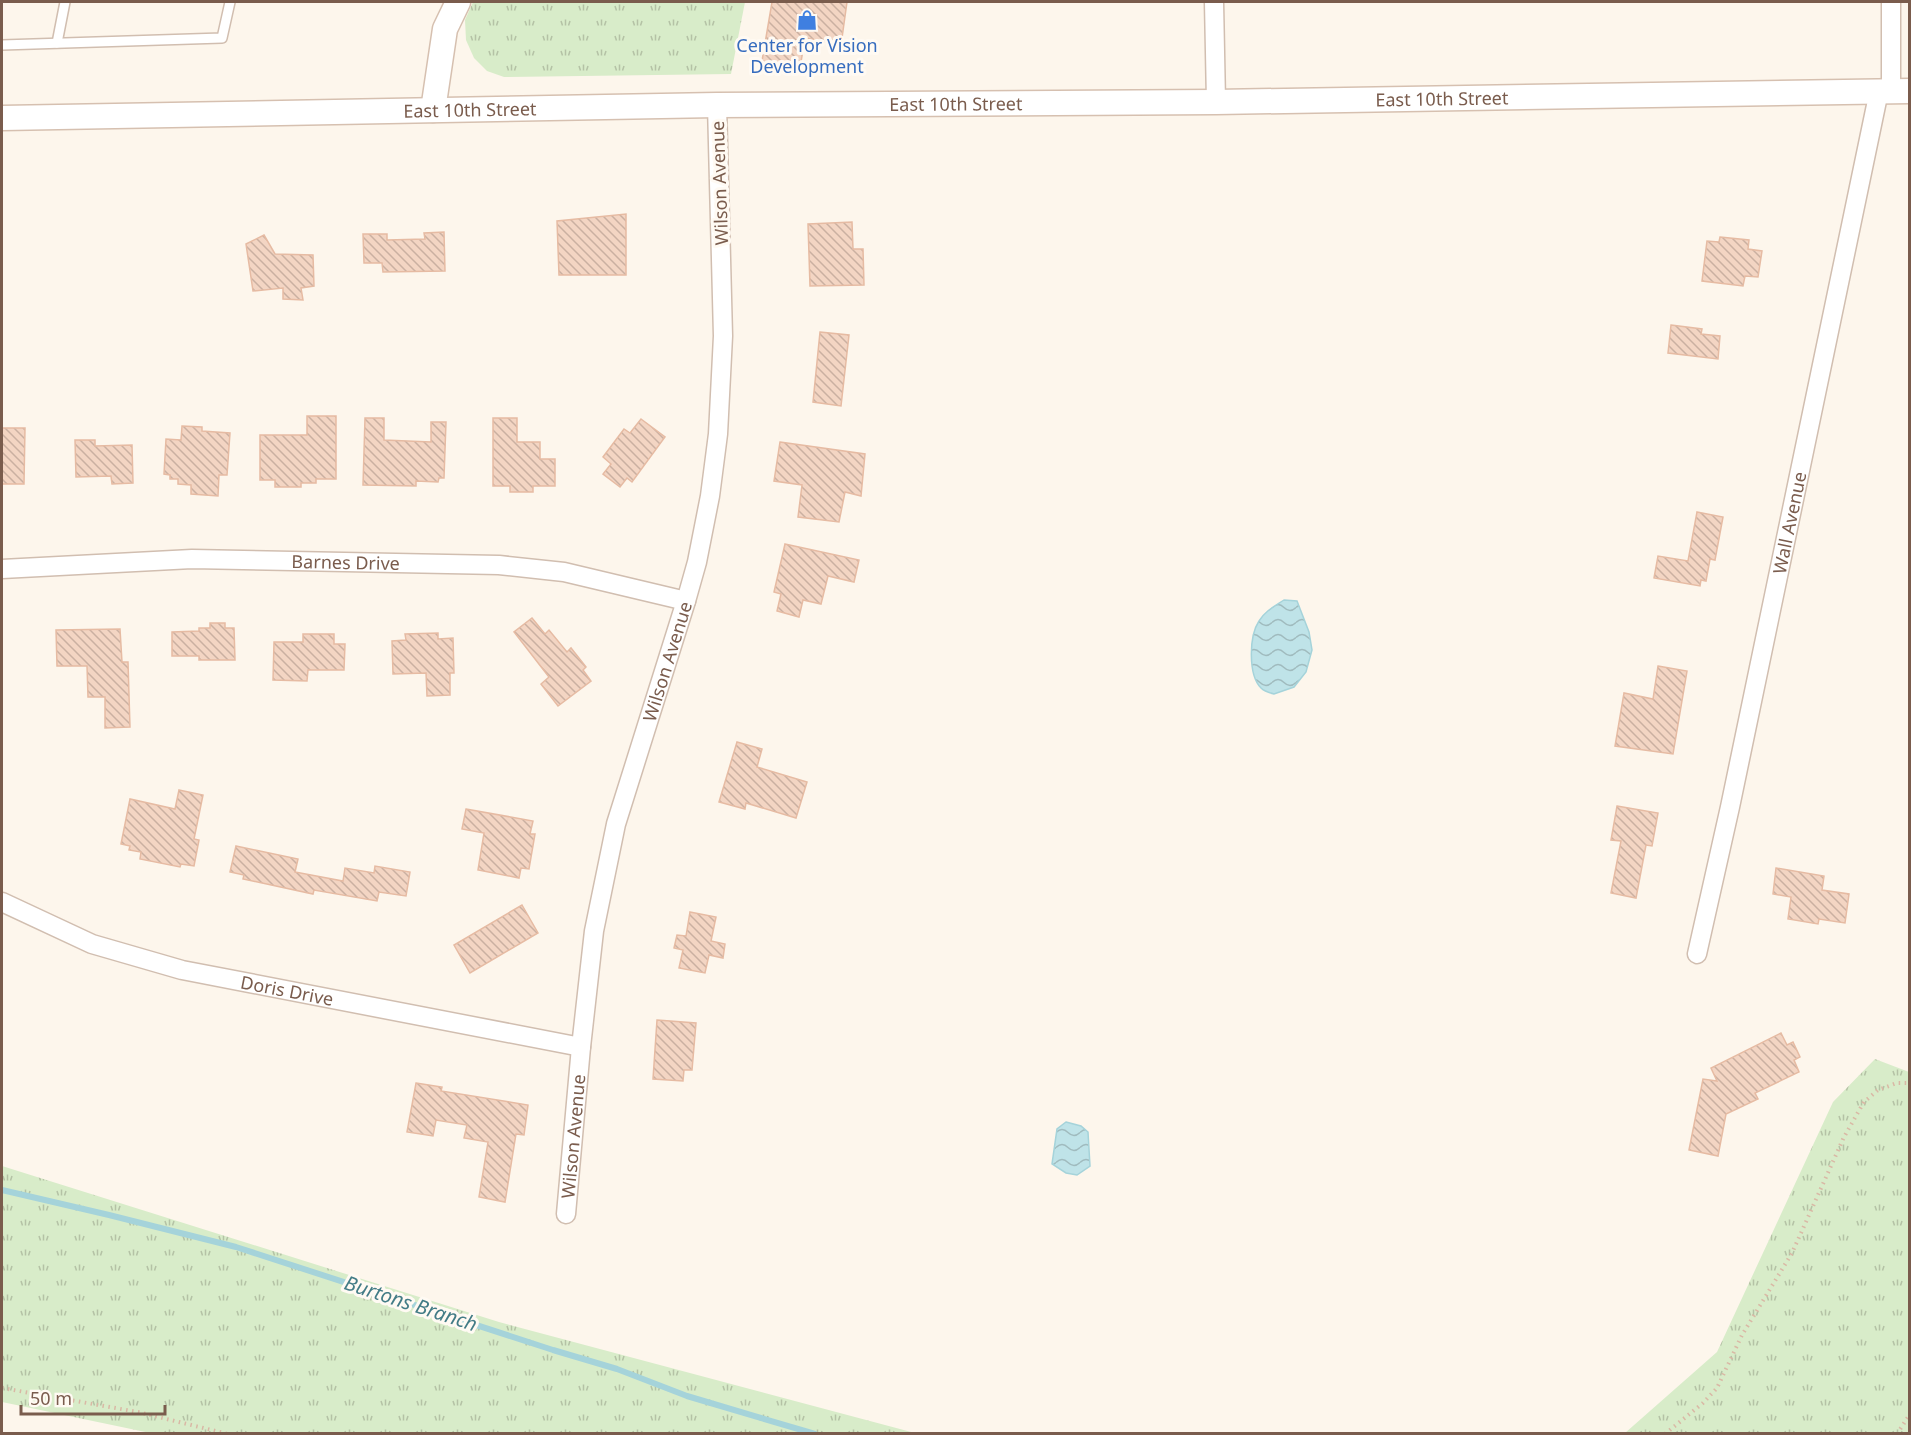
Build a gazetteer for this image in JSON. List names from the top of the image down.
{
  "streets": {
    "main road": ["East 10th Street"],
    "street": [
      "Wilson Avenue",
      "Wall Avenue",
      "Barnes Drive",
      "Doris Drive"
    ]
  },
  "crossings": [
    ["East 10th Street", "Wilson Avenue"],
    ["East 10th Street", "Wall Avenue"],
    ["Wilson Avenue", "Barnes Drive"],
    ["Wilson Avenue", "Doris Drive"]
  ],
  "water": ["Burtons Branch"],
  "places": {
    "shop": ["Center for Vision Development"]
  },
  "scale_bar": "50 m"
}
